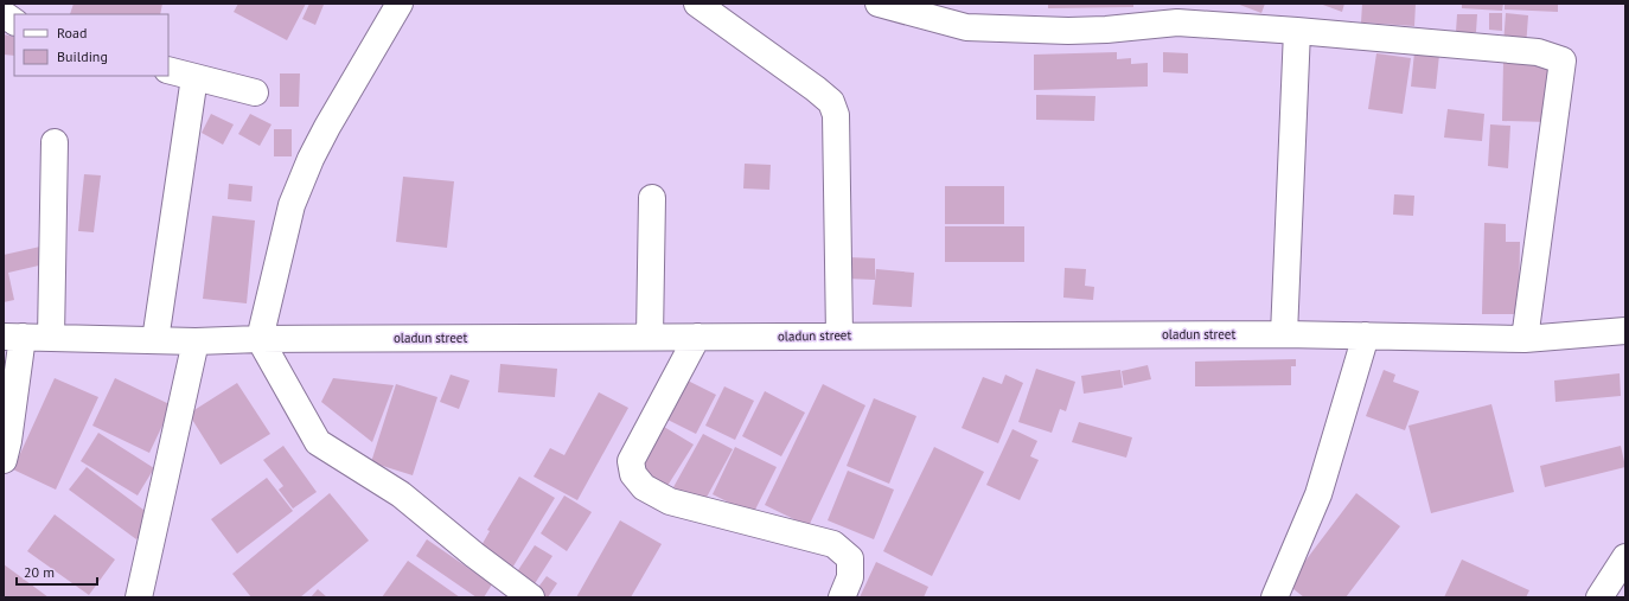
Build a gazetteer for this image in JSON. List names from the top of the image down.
{
  "streets": {
    "street": ["oladun street"]
  },
  "legend": ["Road", "Building"],
  "scale_bar": "20 m"
}
